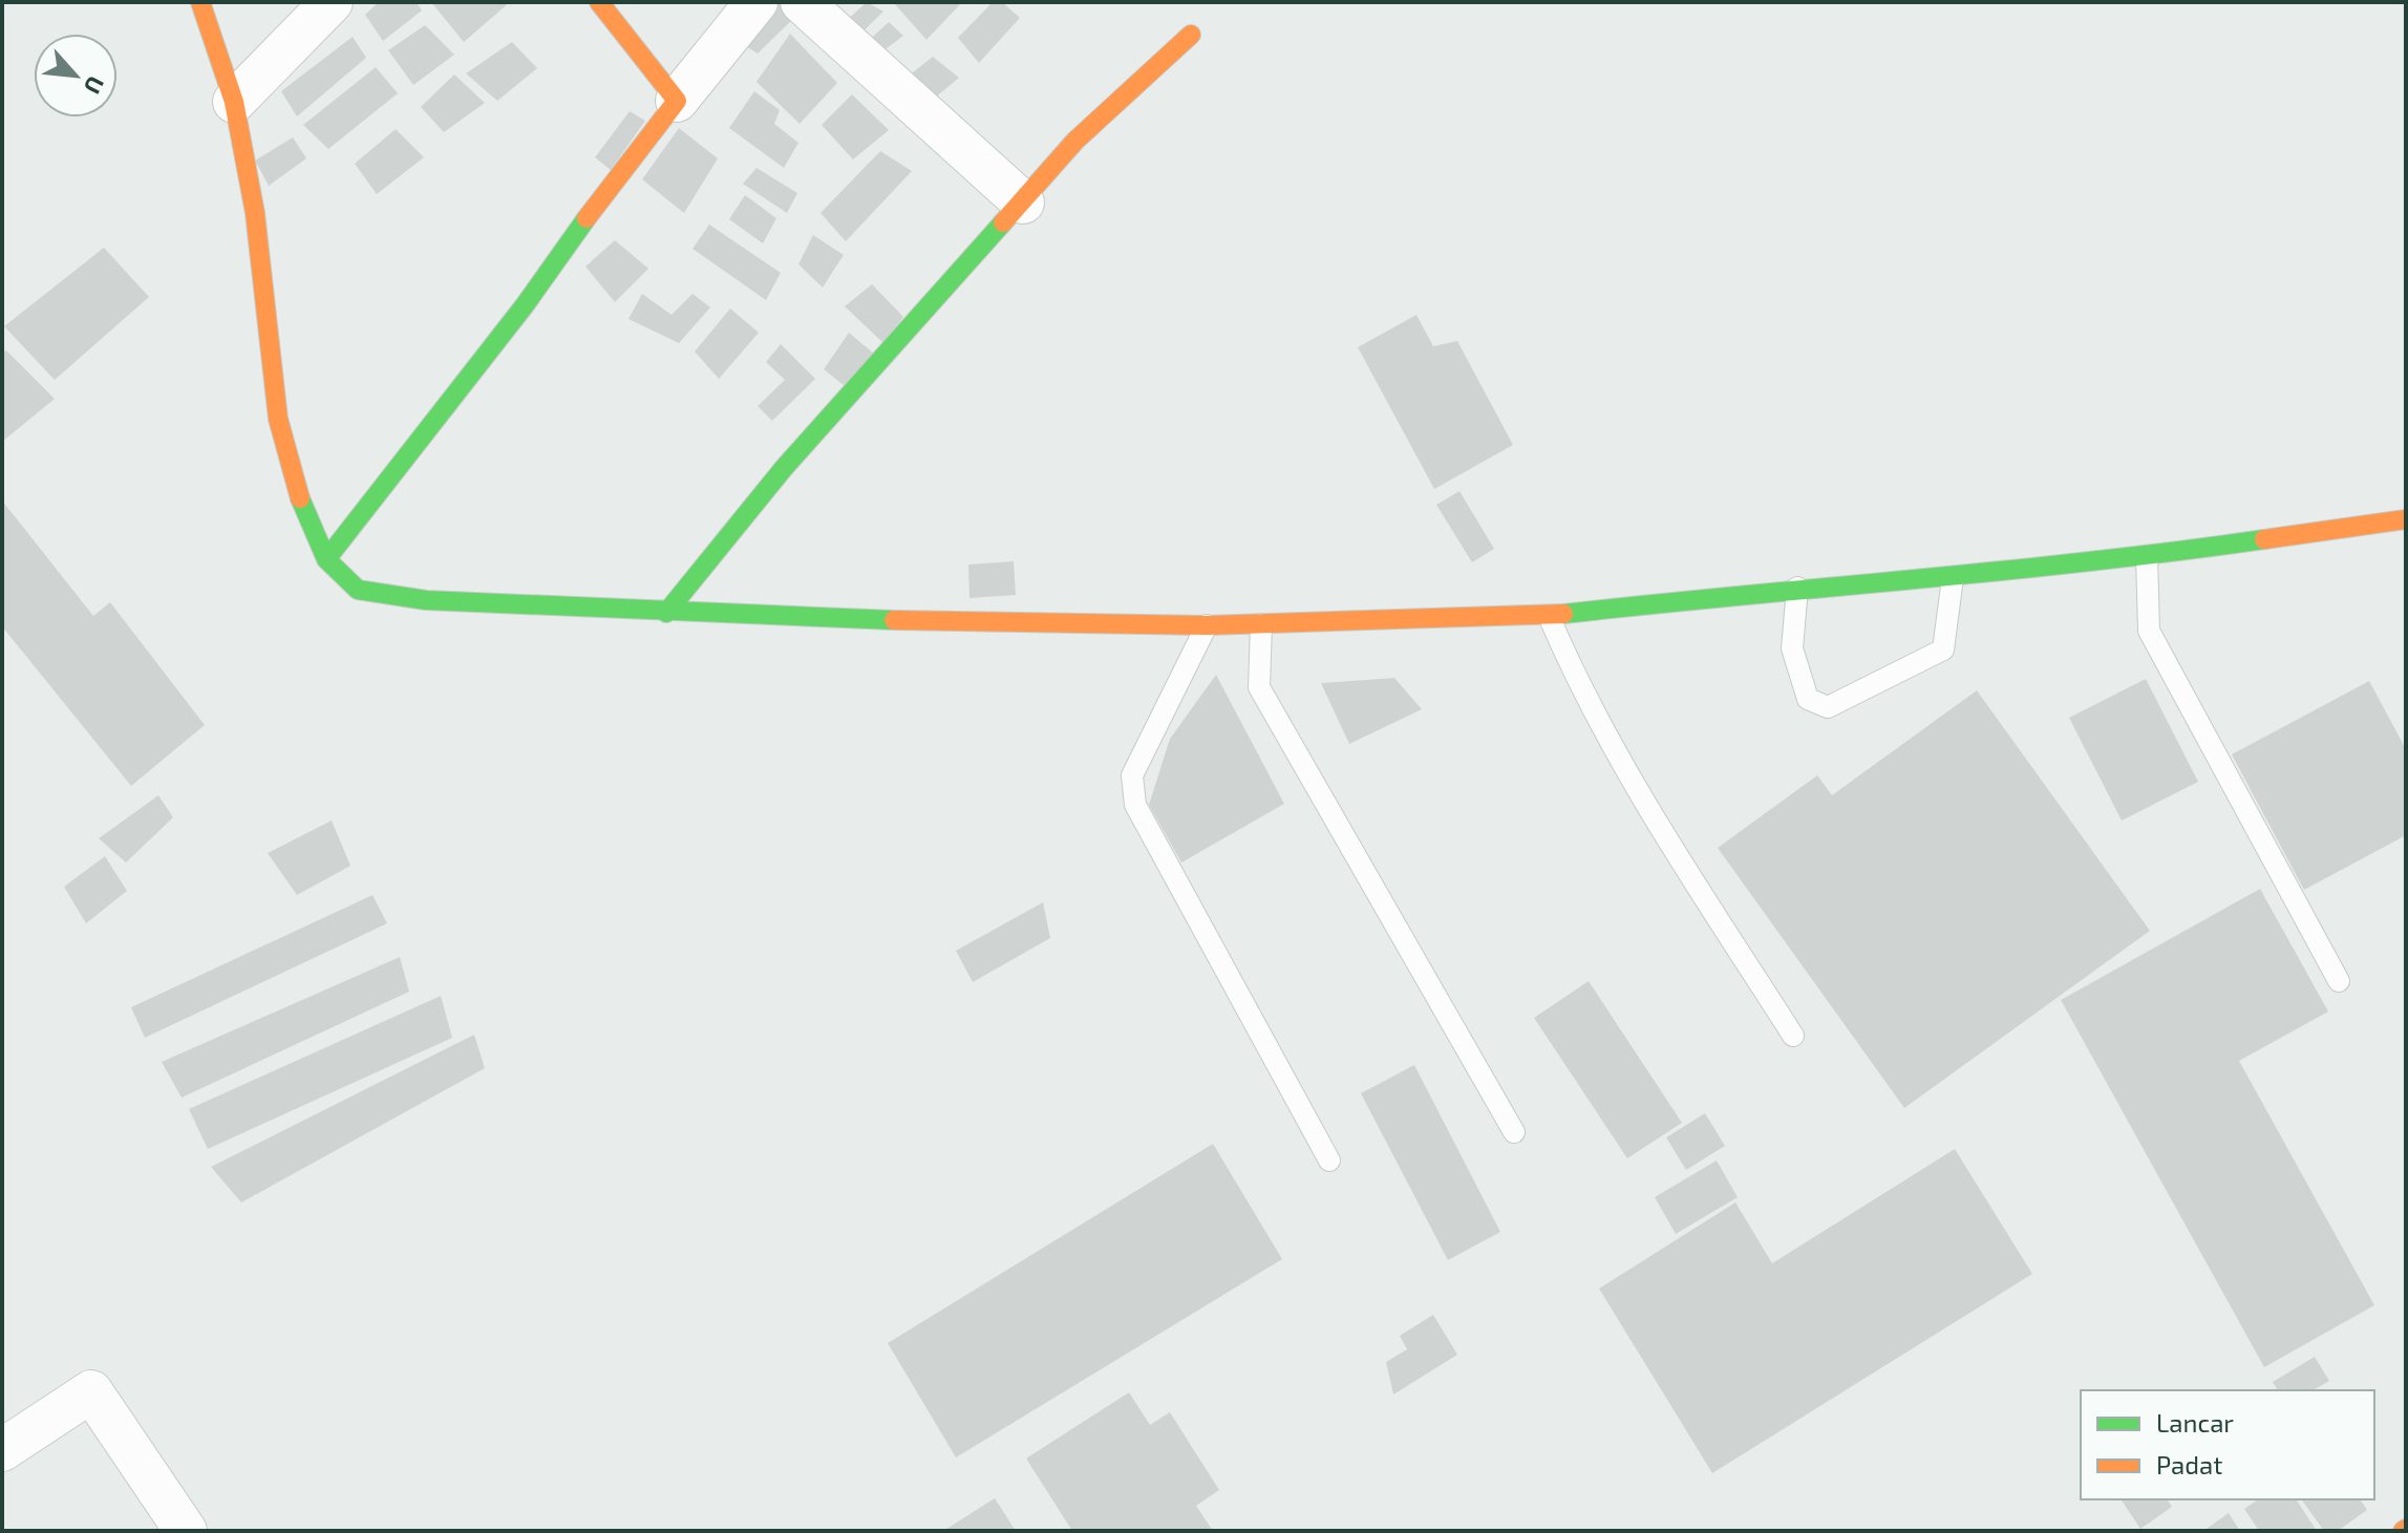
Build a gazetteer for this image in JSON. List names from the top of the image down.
{
  "legend": ["Lancar", "Padat"],
  "north": "bottom right"
}
